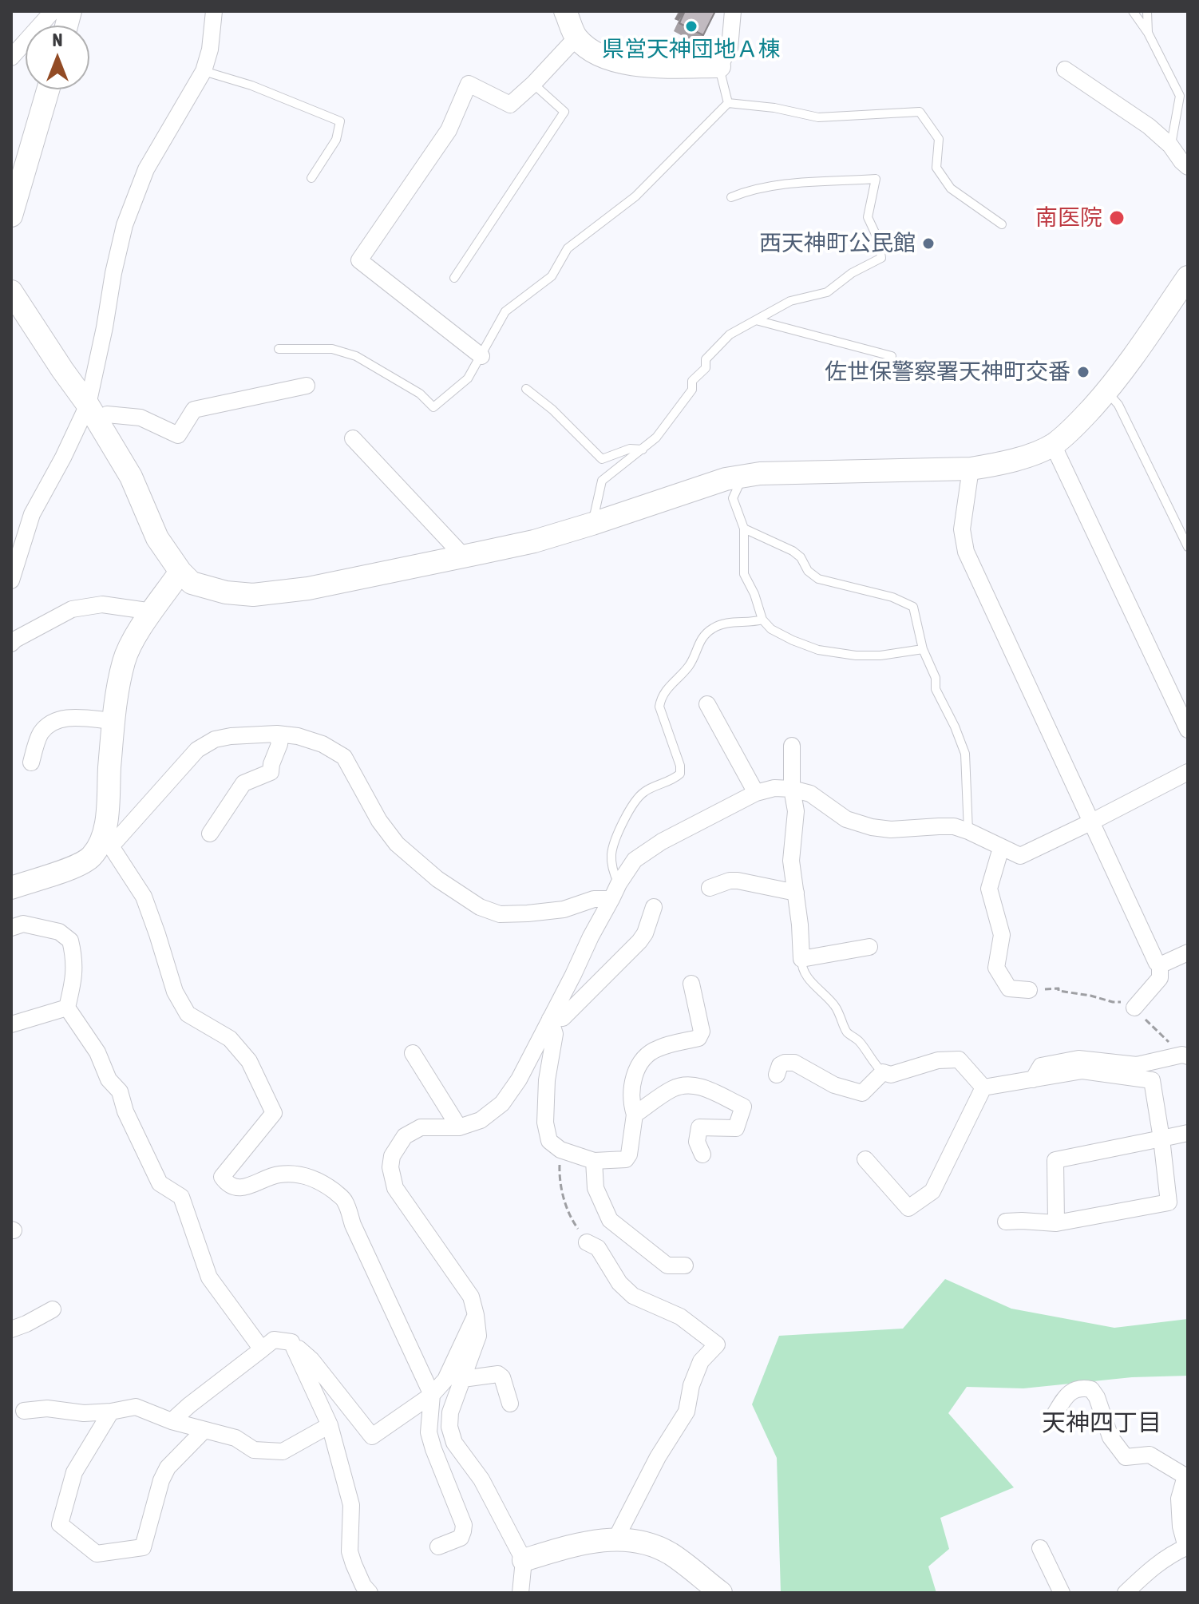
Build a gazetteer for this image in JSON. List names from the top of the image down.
{
  "districts": ["天神四丁目"],
  "places": [
    "県営天神団地Ａ棟",
    "南医院",
    "西天神町公民館",
    "佐世保警察署天神町交番"
  ],
  "north": "top"
}
